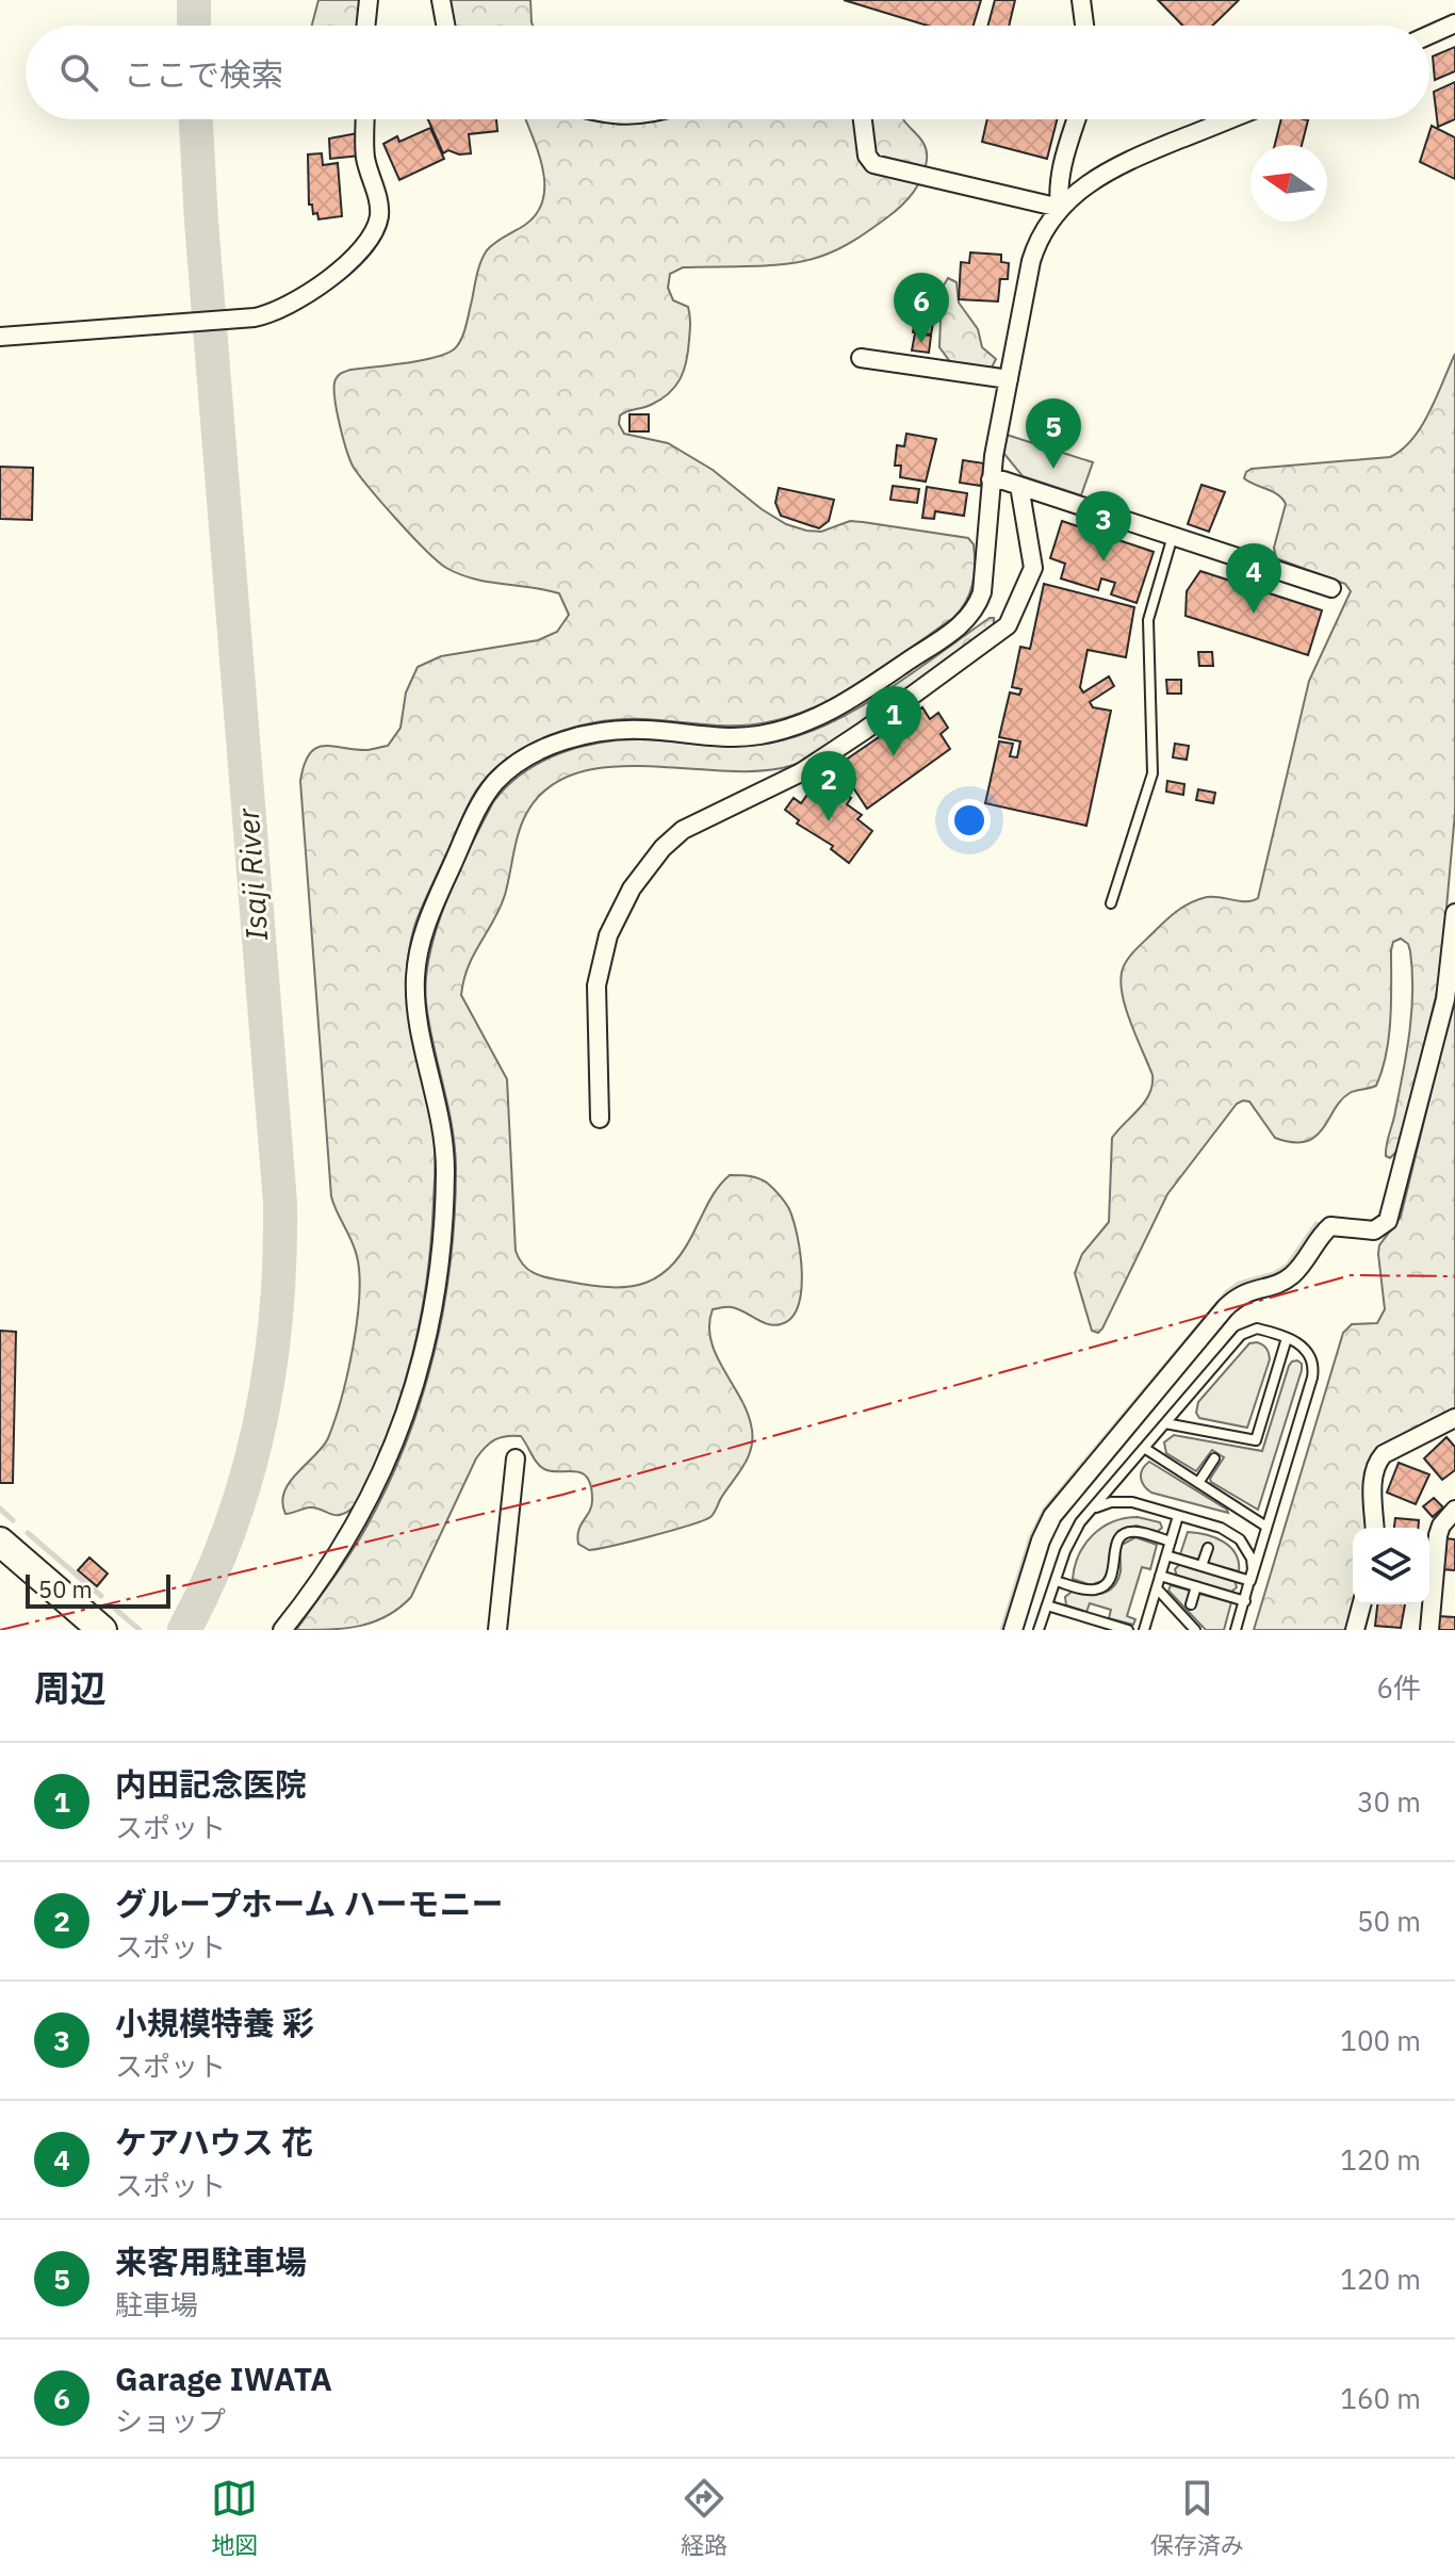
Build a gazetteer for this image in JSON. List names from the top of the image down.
{
  "water": ["Isaji River"],
  "scale_bar": "50 m",
  "north": "left",
  "page": {
    "search": "ここで検索",
    "pins": [
      "6",
      "5",
      "3",
      "4",
      "1",
      "2"
    ],
    "scale": "50 m",
    "heading": ["周辺", "6件"],
    "list": [
      {
        "mark": "1",
        "name": "内田記念医院",
        "note": "スポット",
        "value": "30 m"
      },
      {
        "mark": "2",
        "name": "グループホーム ハーモニー",
        "note": "スポット",
        "value": "50 m"
      },
      {
        "mark": "3",
        "name": "小規模特養 彩",
        "note": "スポット",
        "value": "100 m"
      },
      {
        "mark": "4",
        "name": "ケアハウス 花",
        "note": "スポット",
        "value": "120 m"
      },
      {
        "mark": "5",
        "name": "来客用駐車場",
        "note": "駐車場",
        "value": "120 m"
      },
      {
        "mark": "6",
        "name": "Garage IWATA",
        "note": "ショップ",
        "value": "160 m"
      }
    ],
    "nav": ["地図", "経路", "保存済み"]
  }
}
